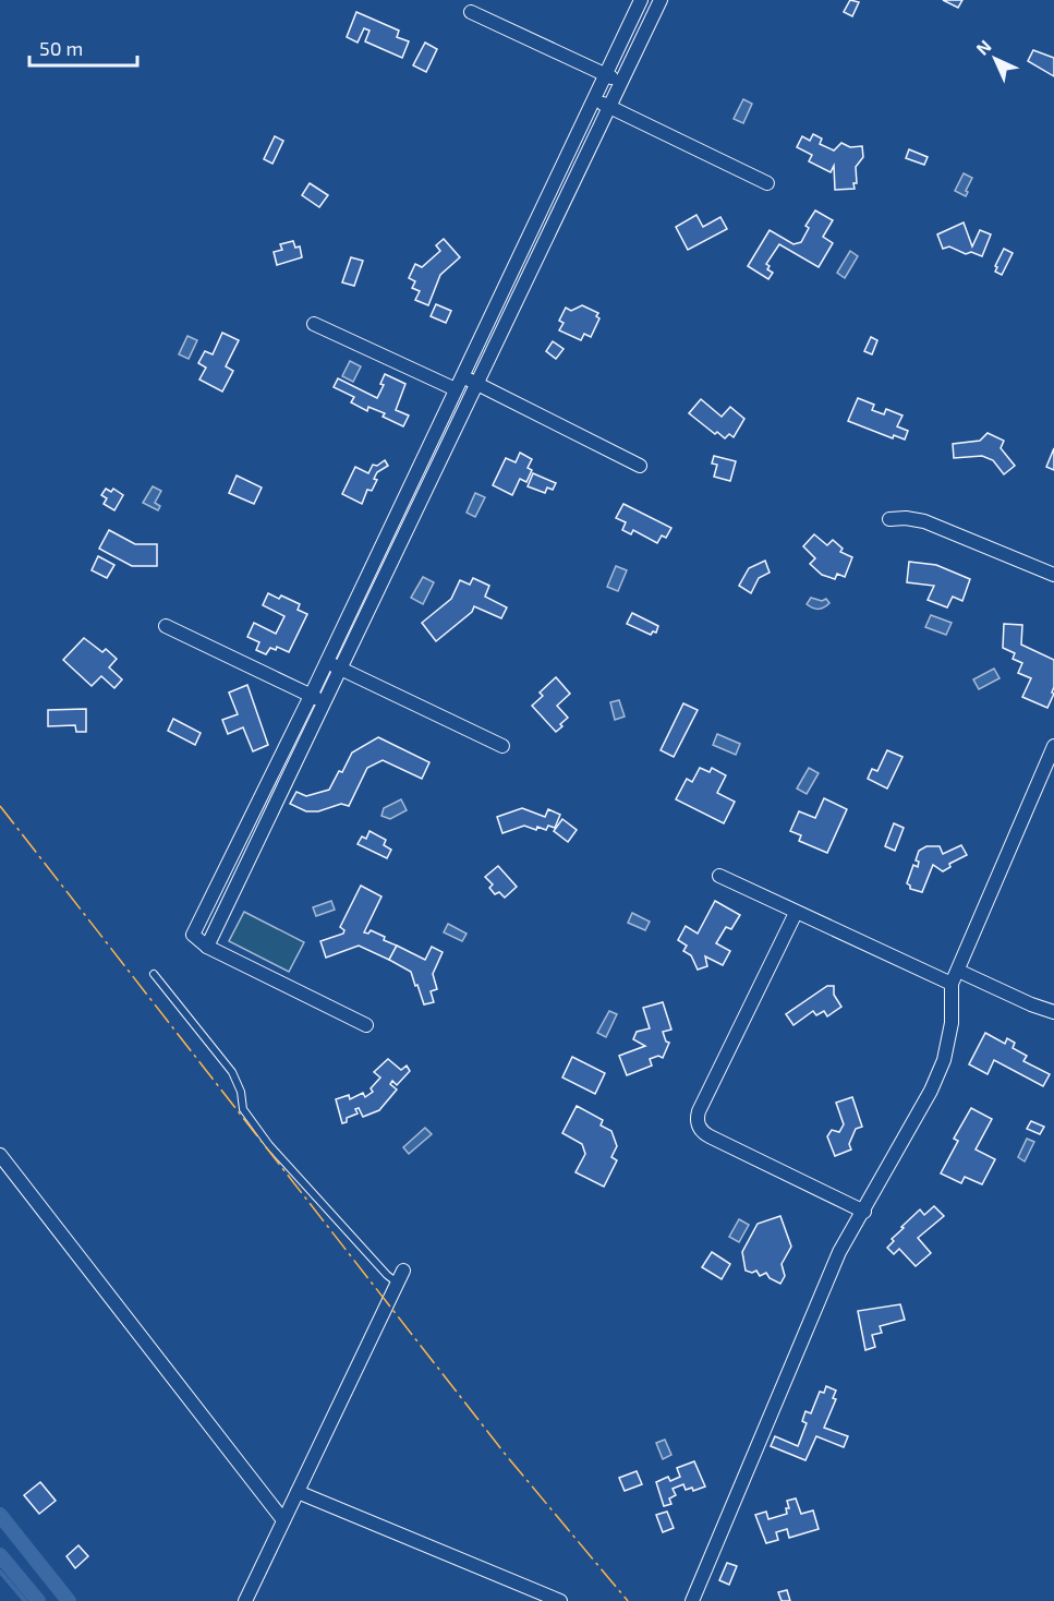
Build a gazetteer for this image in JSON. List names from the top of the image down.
{
  "scale_bar": "50 m",
  "north": "top left"
}
